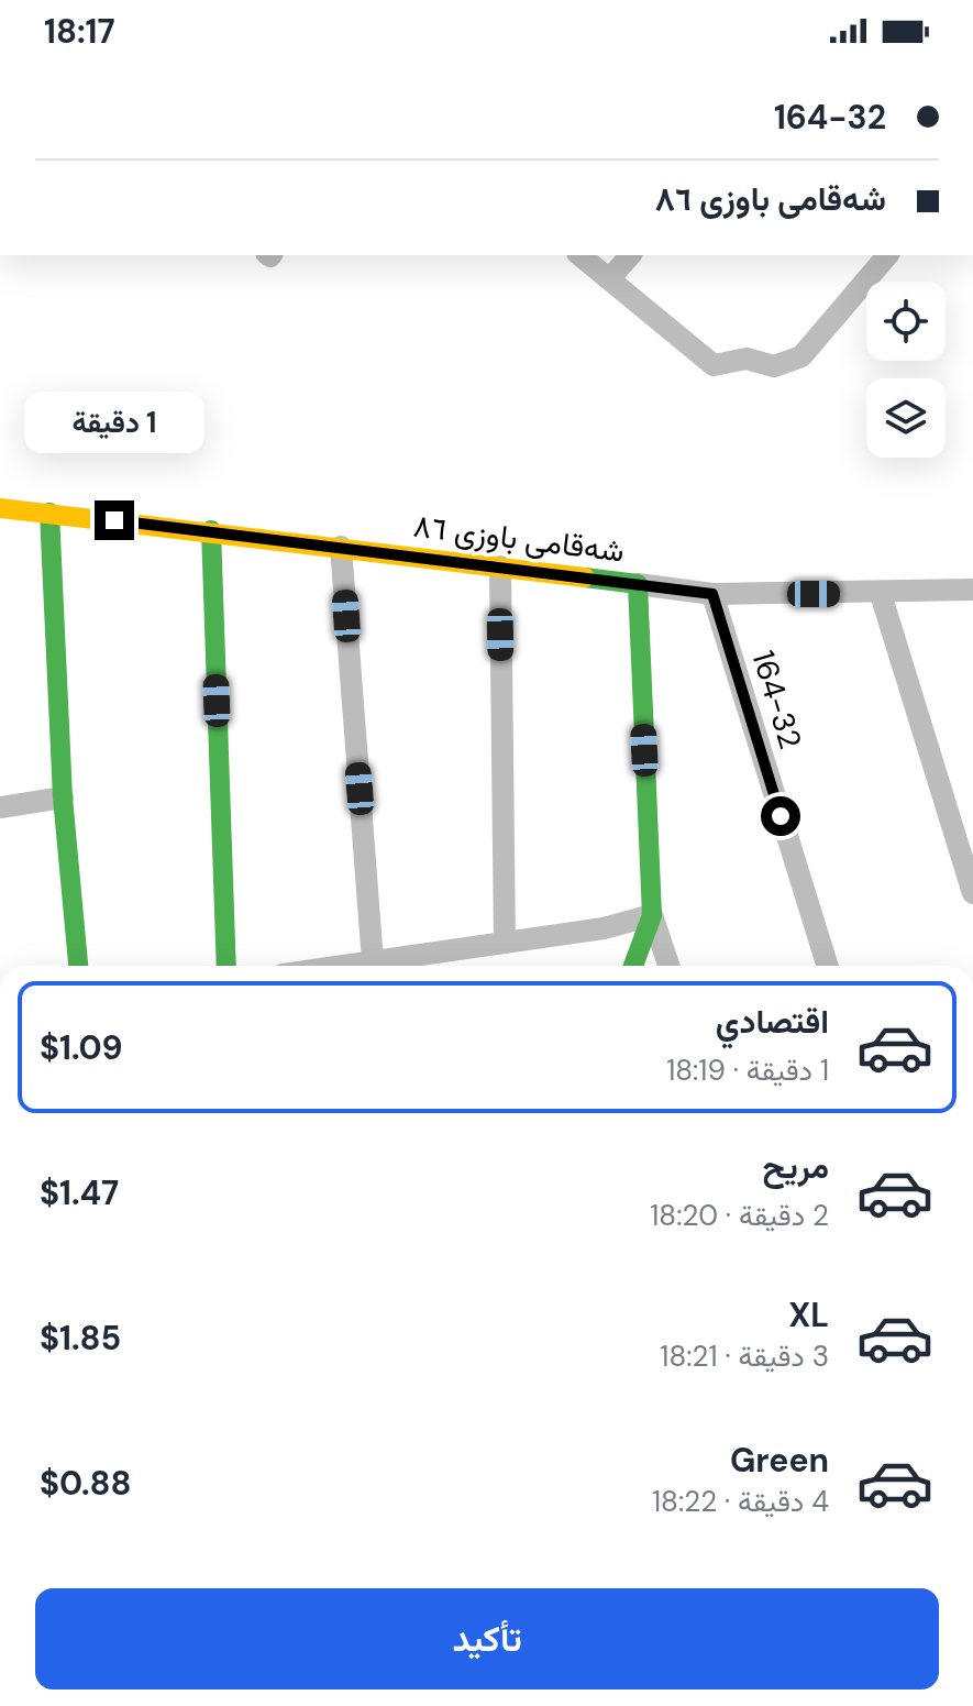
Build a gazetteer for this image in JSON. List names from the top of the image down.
{
  "streets": {
    "street": ["شەقامی باوزی ٨٦", "164-32"]
  },
  "page": {
    "status": "18:17",
    "banner": ["164-32", "شەقامی باوزی ٨٦"],
    "bubble": "1 دقيقة",
    "list": [
      {
        "name": "اقتصادي",
        "note": "1 دقيقة · 18:19",
        "value": "$1.09"
      },
      {
        "name": "مريح",
        "note": "2 دقيقة · 18:20",
        "value": "$1.47"
      },
      {
        "name": "XL",
        "note": "3 دقيقة · 18:21",
        "value": "$1.85"
      },
      {
        "name": "Green",
        "note": "4 دقيقة · 18:22",
        "value": "$0.88"
      }
    ],
    "buttons": "تأكيد"
  }
}
